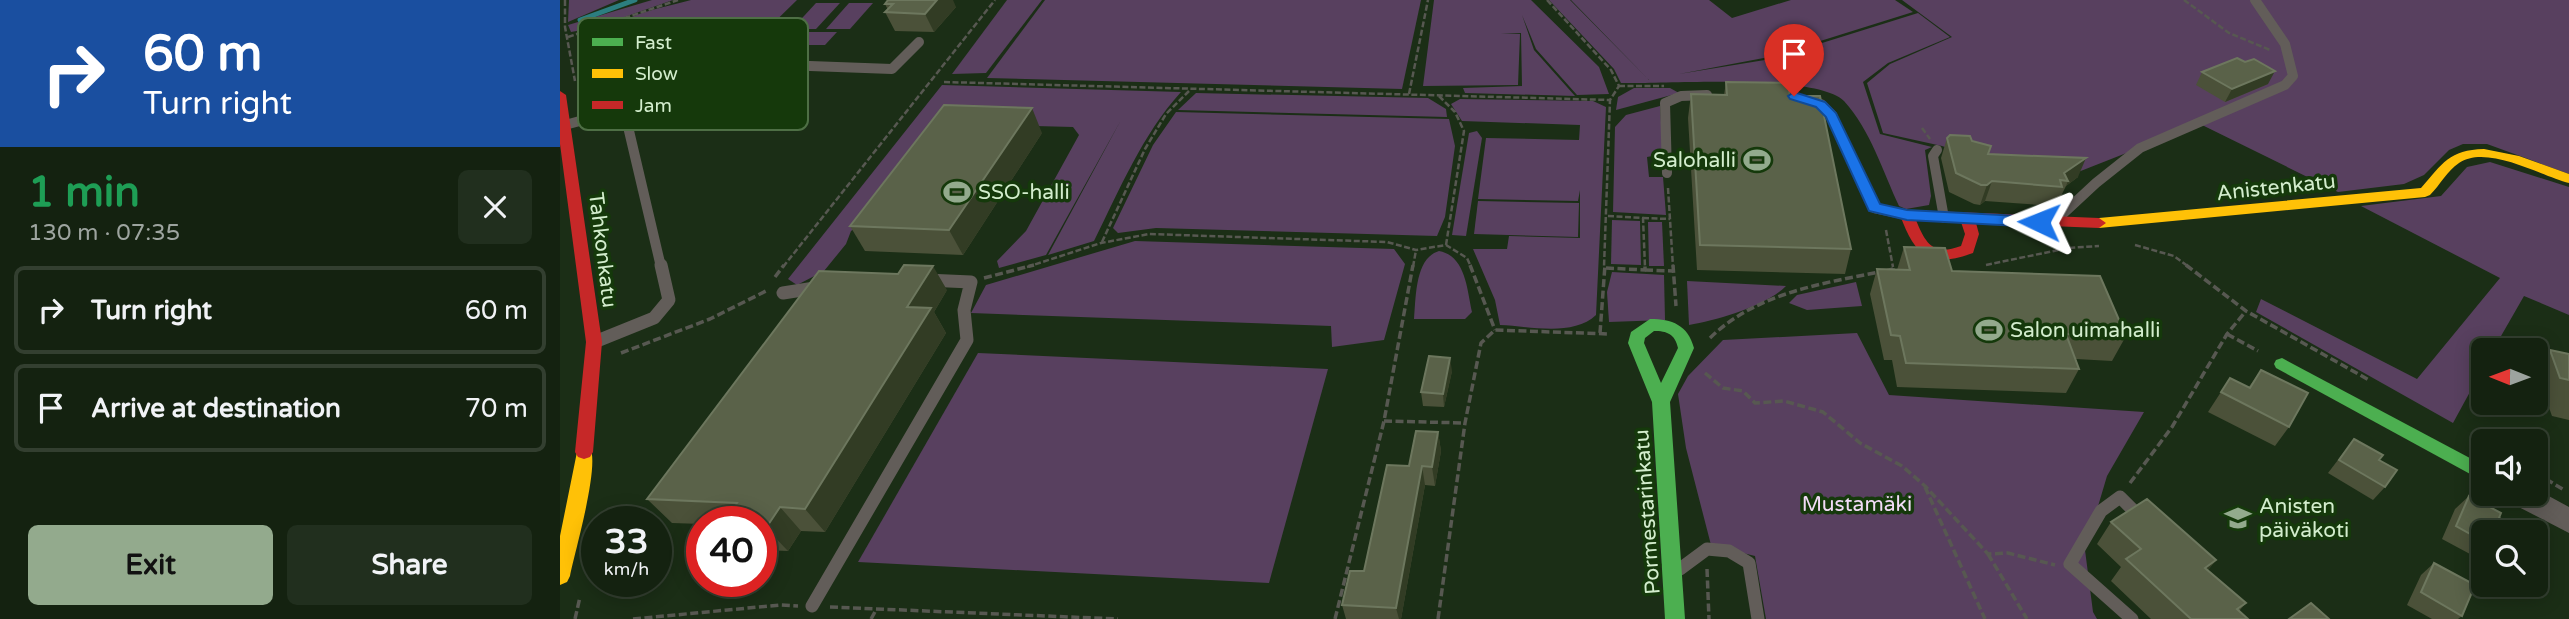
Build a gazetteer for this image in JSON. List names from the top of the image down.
{
  "streets": {
    "street": ["Anistenkatu", "Tahkonkatu", "Pormestarinkatu"]
  },
  "parks": ["Mustamäki"],
  "places": {
    "sports": ["Salohalli", "SSO-halli", "Salon uimahalli"],
    "school or university": ["Anisten päiväkoti"]
  },
  "legend": ["Fast", "Slow", "Jam"],
  "north": "left",
  "page": {
    "turn": ["60 m", "Turn right"],
    "heading": ["1 min", "130 m · 07:35"],
    "list": [
      {
        "name": "Turn right",
        "value": "60 m"
      },
      {
        "name": "Arrive at destination",
        "value": "70 m"
      }
    ],
    "speed": "33 km/h",
    "limit": "40",
    "buttons": ["Exit", "Share"]
  }
}
